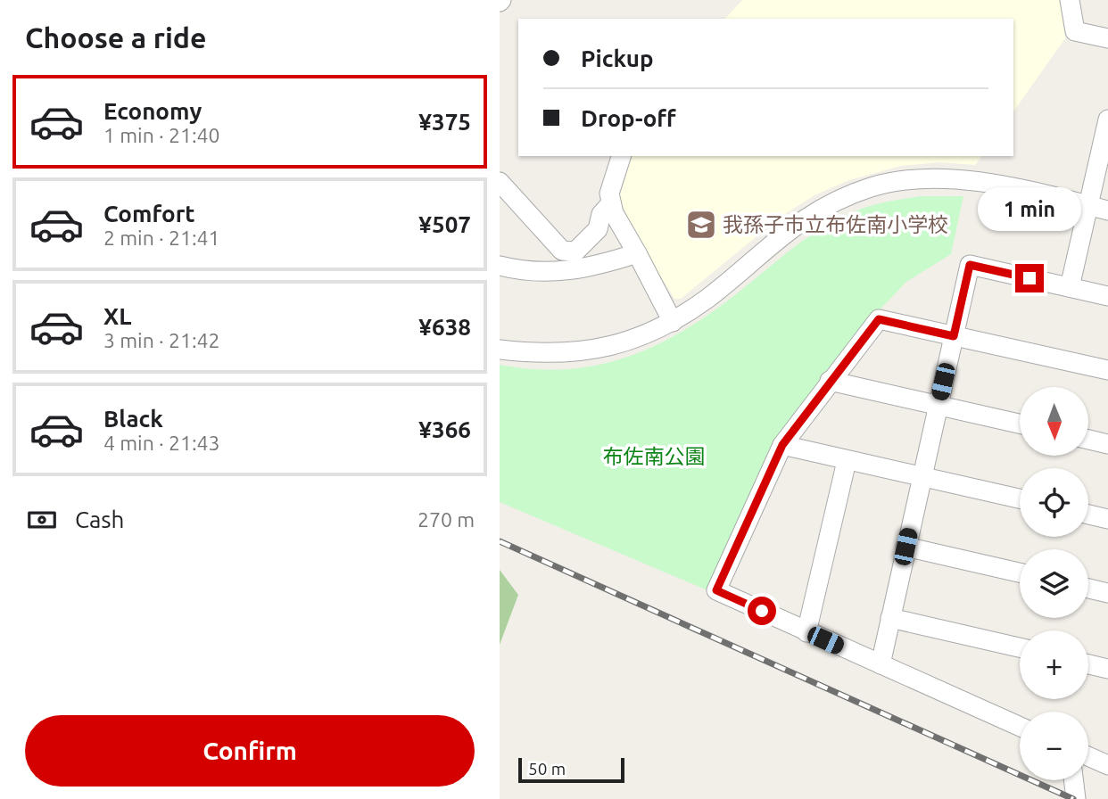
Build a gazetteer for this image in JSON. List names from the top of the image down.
{
  "parks": ["布佐南公園"],
  "places": {
    "school or university": ["我孫子市立布佐南小学校"]
  },
  "scale_bar": "50 m",
  "north": "bottom",
  "page": {
    "heading": "Choose a ride",
    "banner": ["Pickup", "Drop-off"],
    "list": [
      {
        "name": "Economy",
        "note": "1 min · 21:40",
        "value": "¥375"
      },
      {
        "name": "Comfort",
        "note": "2 min · 21:41",
        "value": "¥507"
      },
      {
        "name": "XL",
        "note": "3 min · 21:42",
        "value": "¥638"
      },
      {
        "name": "Black",
        "note": "4 min · 21:43",
        "value": "¥366"
      }
    ],
    "bubble": "1 min",
    "map_buttons": ["+", "−"],
    "pay": ["Cash", "270 m"],
    "buttons": "Confirm",
    "scale": "50 m"
  }
}
